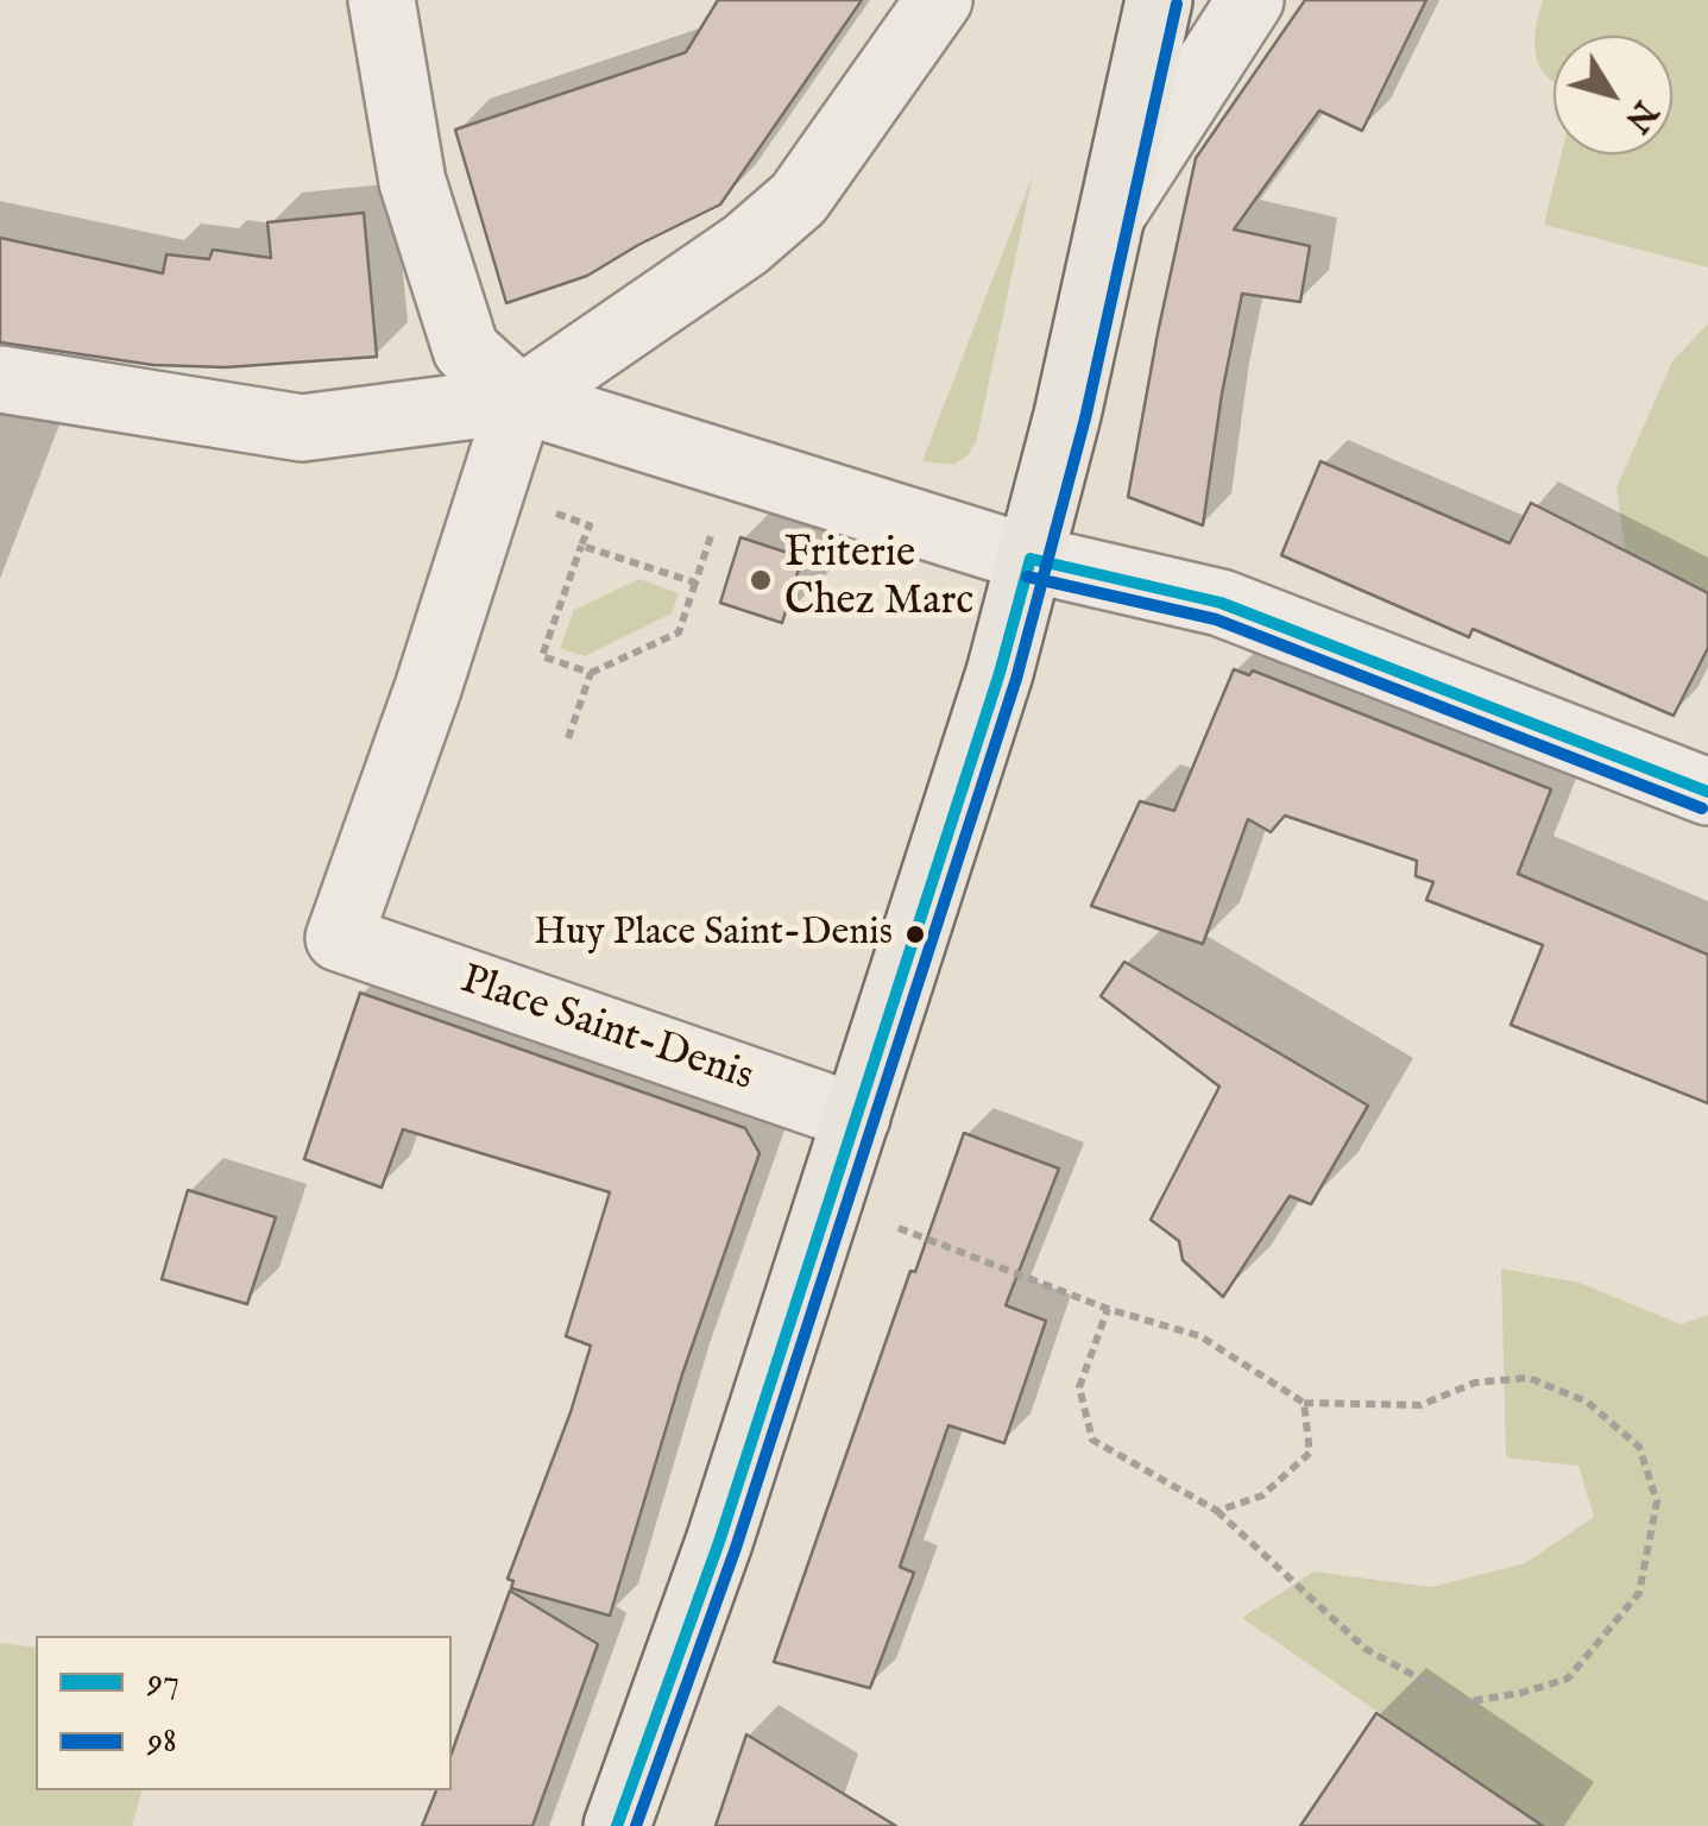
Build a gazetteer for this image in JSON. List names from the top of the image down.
{
  "streets": {
    "street": ["Place Saint-Denis"]
  },
  "places": ["Friterie Chez Marc", "Huy Place Saint-Denis"],
  "lines": ["transit line 98", "transit line 97"],
  "legend": ["97", "98"],
  "north": "bottom right"
}
